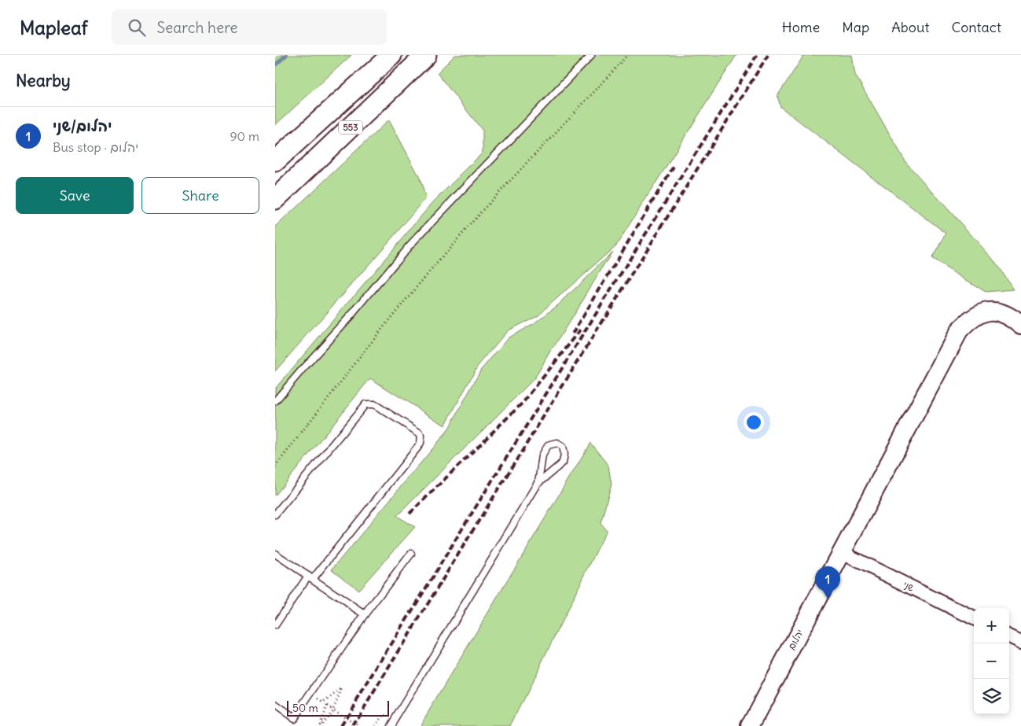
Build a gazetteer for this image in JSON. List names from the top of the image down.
{
  "streets": {
    "main road": ["553", "יהלום"],
    "street": ["שני"]
  },
  "crossings": [
    ["שני", "יהלום"]
  ],
  "scale_bar": "50 m",
  "page": {
    "header": "Mapleaf",
    "search": "Search here",
    "nav": [
      "Home",
      "Map",
      "About",
      "Contact"
    ],
    "heading": "Nearby",
    "list": [
      {
        "mark": "1",
        "name": "יהלום/שני",
        "note": "Bus stop · יהלום",
        "value": "90 m"
      }
    ],
    "buttons": ["Save", "Share"],
    "pins": "1",
    "map_buttons": ["+", "−"],
    "scale": "50 m"
  }
}
